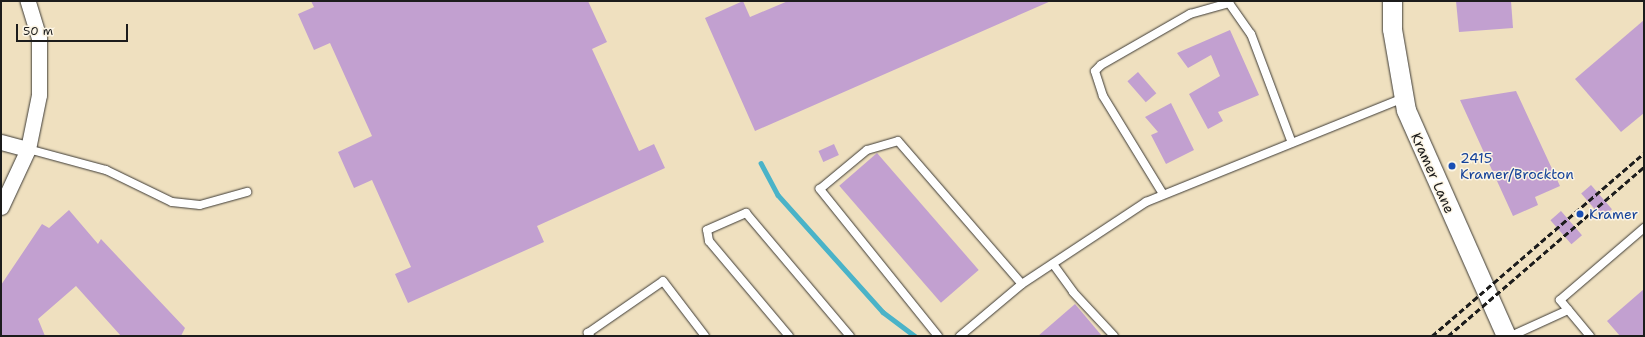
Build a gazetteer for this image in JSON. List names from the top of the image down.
{
  "streets": {
    "street": ["Kramer Lane"]
  },
  "places": ["2415 Kramer/Brockton", "Kramer"],
  "scale_bar": "50 m"
}
